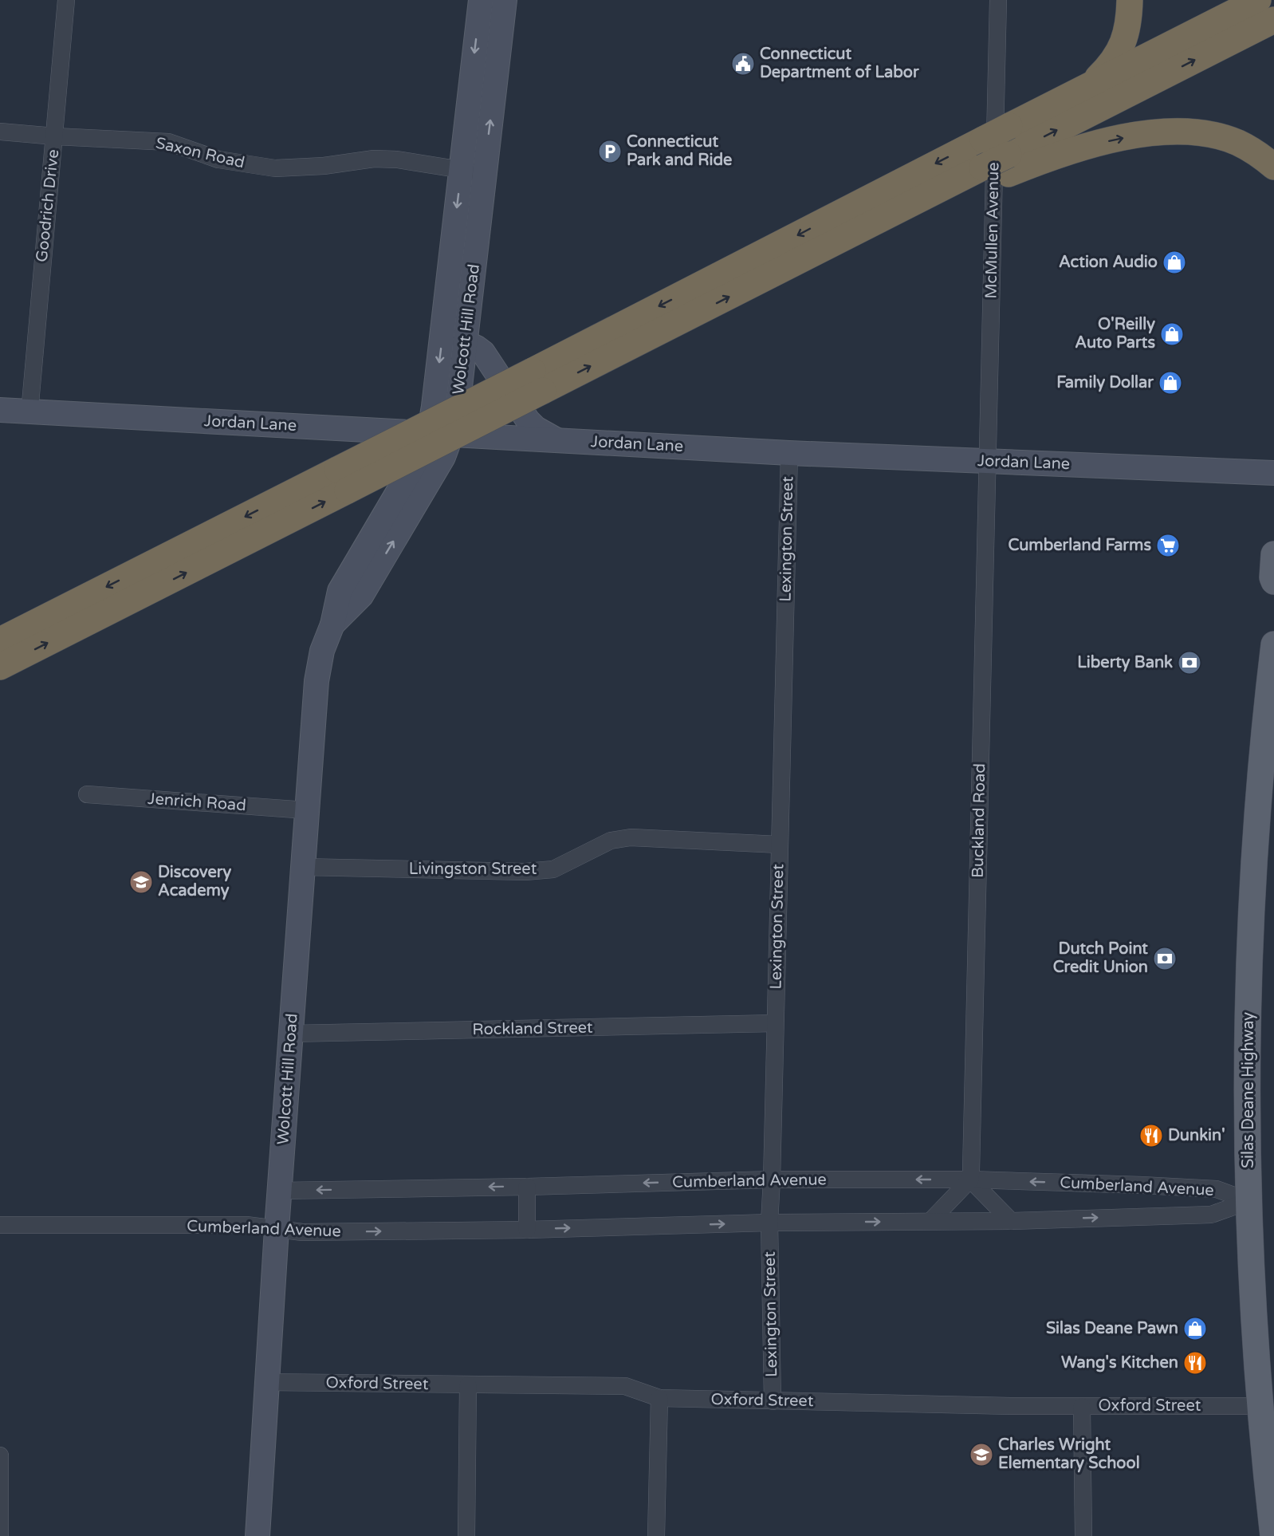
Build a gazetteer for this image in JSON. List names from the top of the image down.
{
  "streets": {
    "main road": ["Wolcott Hill Road", "Jordan Lane", "Silas Deane Highway"],
    "street": [
      "Saxon Road",
      "Goodrich Drive",
      "McMullen Avenue",
      "Lexington Street",
      "Jenrich Road",
      "Buckland Road",
      "Livingston Street",
      "Rockland Street",
      "Cumberland Avenue",
      "Oxford Street"
    ]
  },
  "crossings": [
    ["Saxon Road", "Goodrich Drive"],
    ["Saxon Road", "Wolcott Hill Road"],
    ["Goodrich Drive", "Jordan Lane"],
    ["McMullen Avenue", "Jordan Lane"],
    ["McMullen Avenue", "Buckland Road"],
    ["Wolcott Hill Road", "Jordan Lane"],
    ["Wolcott Hill Road", "Jenrich Road"],
    ["Wolcott Hill Road", "Livingston Street"],
    ["Wolcott Hill Road", "Rockland Street"],
    ["Wolcott Hill Road", "Cumberland Avenue"],
    ["Wolcott Hill Road", "Oxford Street"],
    ["Jordan Lane", "Lexington Street"],
    ["Jordan Lane", "Buckland Road"],
    ["Lexington Street", "Livingston Street"],
    ["Lexington Street", "Rockland Street"],
    ["Lexington Street", "Cumberland Avenue"],
    ["Lexington Street", "Oxford Street"],
    ["Buckland Road", "Cumberland Avenue"],
    ["Silas Deane Highway", "Cumberland Avenue"],
    ["Silas Deane Highway", "Oxford Street"]
  ],
  "places": {
    "public building": ["Connecticut Department of Labor"],
    "parking": ["Connecticut Park and Ride"],
    "shop": [
      "Action Audio",
      "O'Reilly Auto Parts",
      "Family Dollar",
      "Silas Deane Pawn"
    ],
    "supermarket": ["Cumberland Farms"],
    "bank": ["Liberty Bank", "Dutch Point Credit Union"],
    "school or university": ["Discovery Academy", "Charles Wright Elementary School"],
    "restaurant": ["Dunkin'", "Wang's Kitchen"]
  }
}
